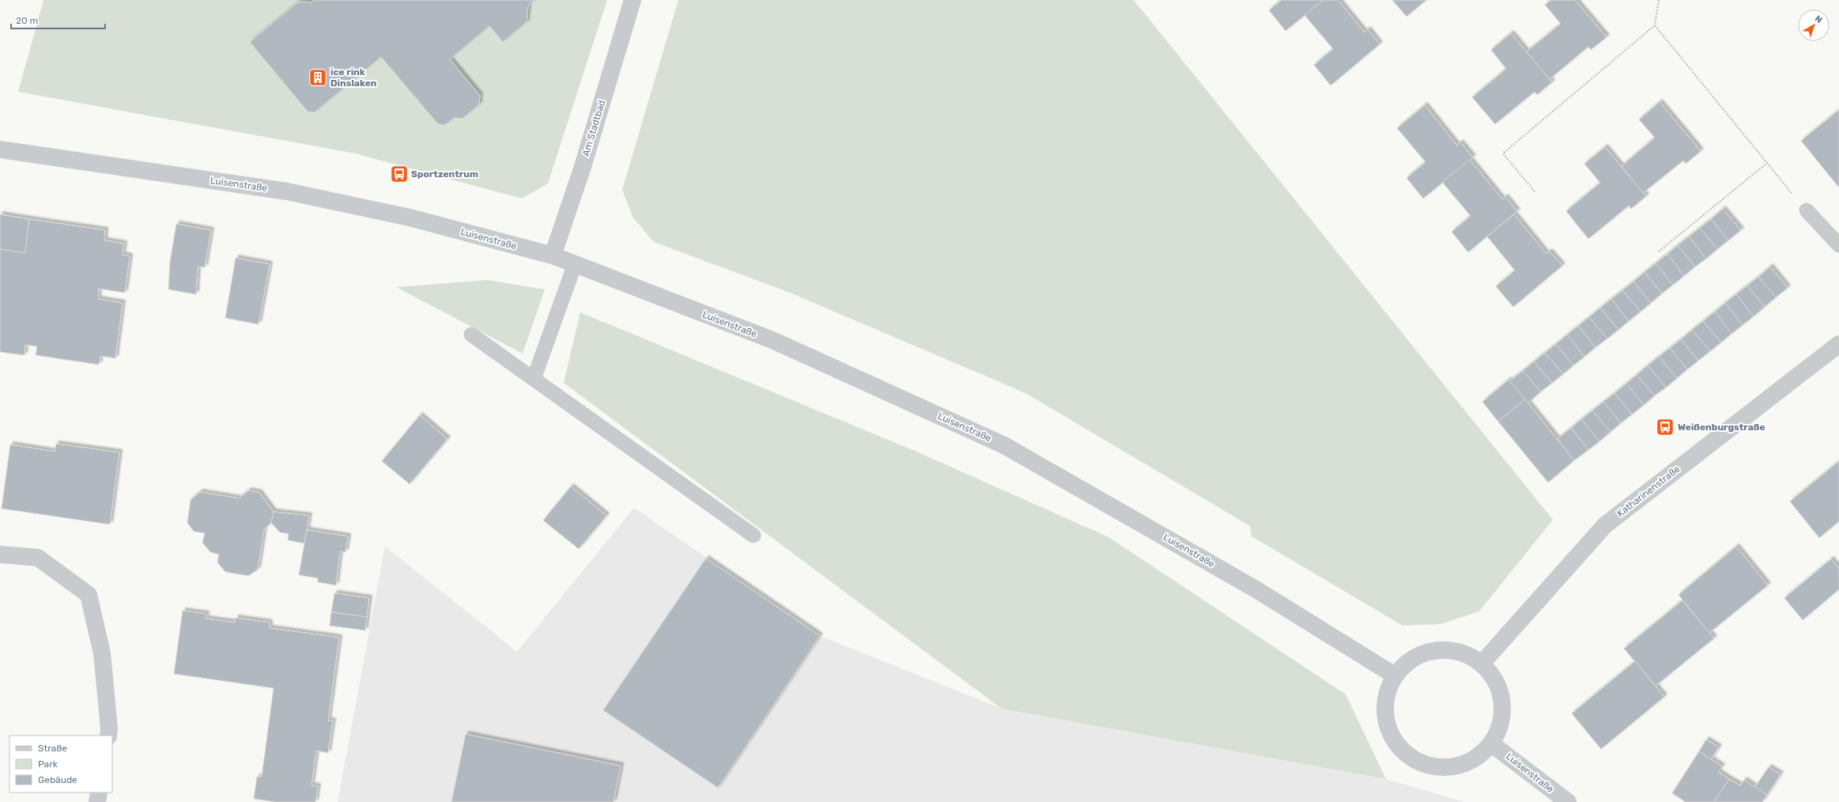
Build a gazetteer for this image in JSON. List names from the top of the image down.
{
  "streets": {
    "street": ["Am Stadtbad", "Luisenstraße", "Katharinenstraße"]
  },
  "crossings": [
    ["Am Stadtbad", "Luisenstraße"]
  ],
  "places": {
    "building": ["ice rink Dinslaken"],
    "bus stop": ["Sportzentrum", "Weißenburgstraße"]
  },
  "legend": ["Straße", "Park", "Gebäude"],
  "scale_bar": "20 m",
  "north": "top right"
}
